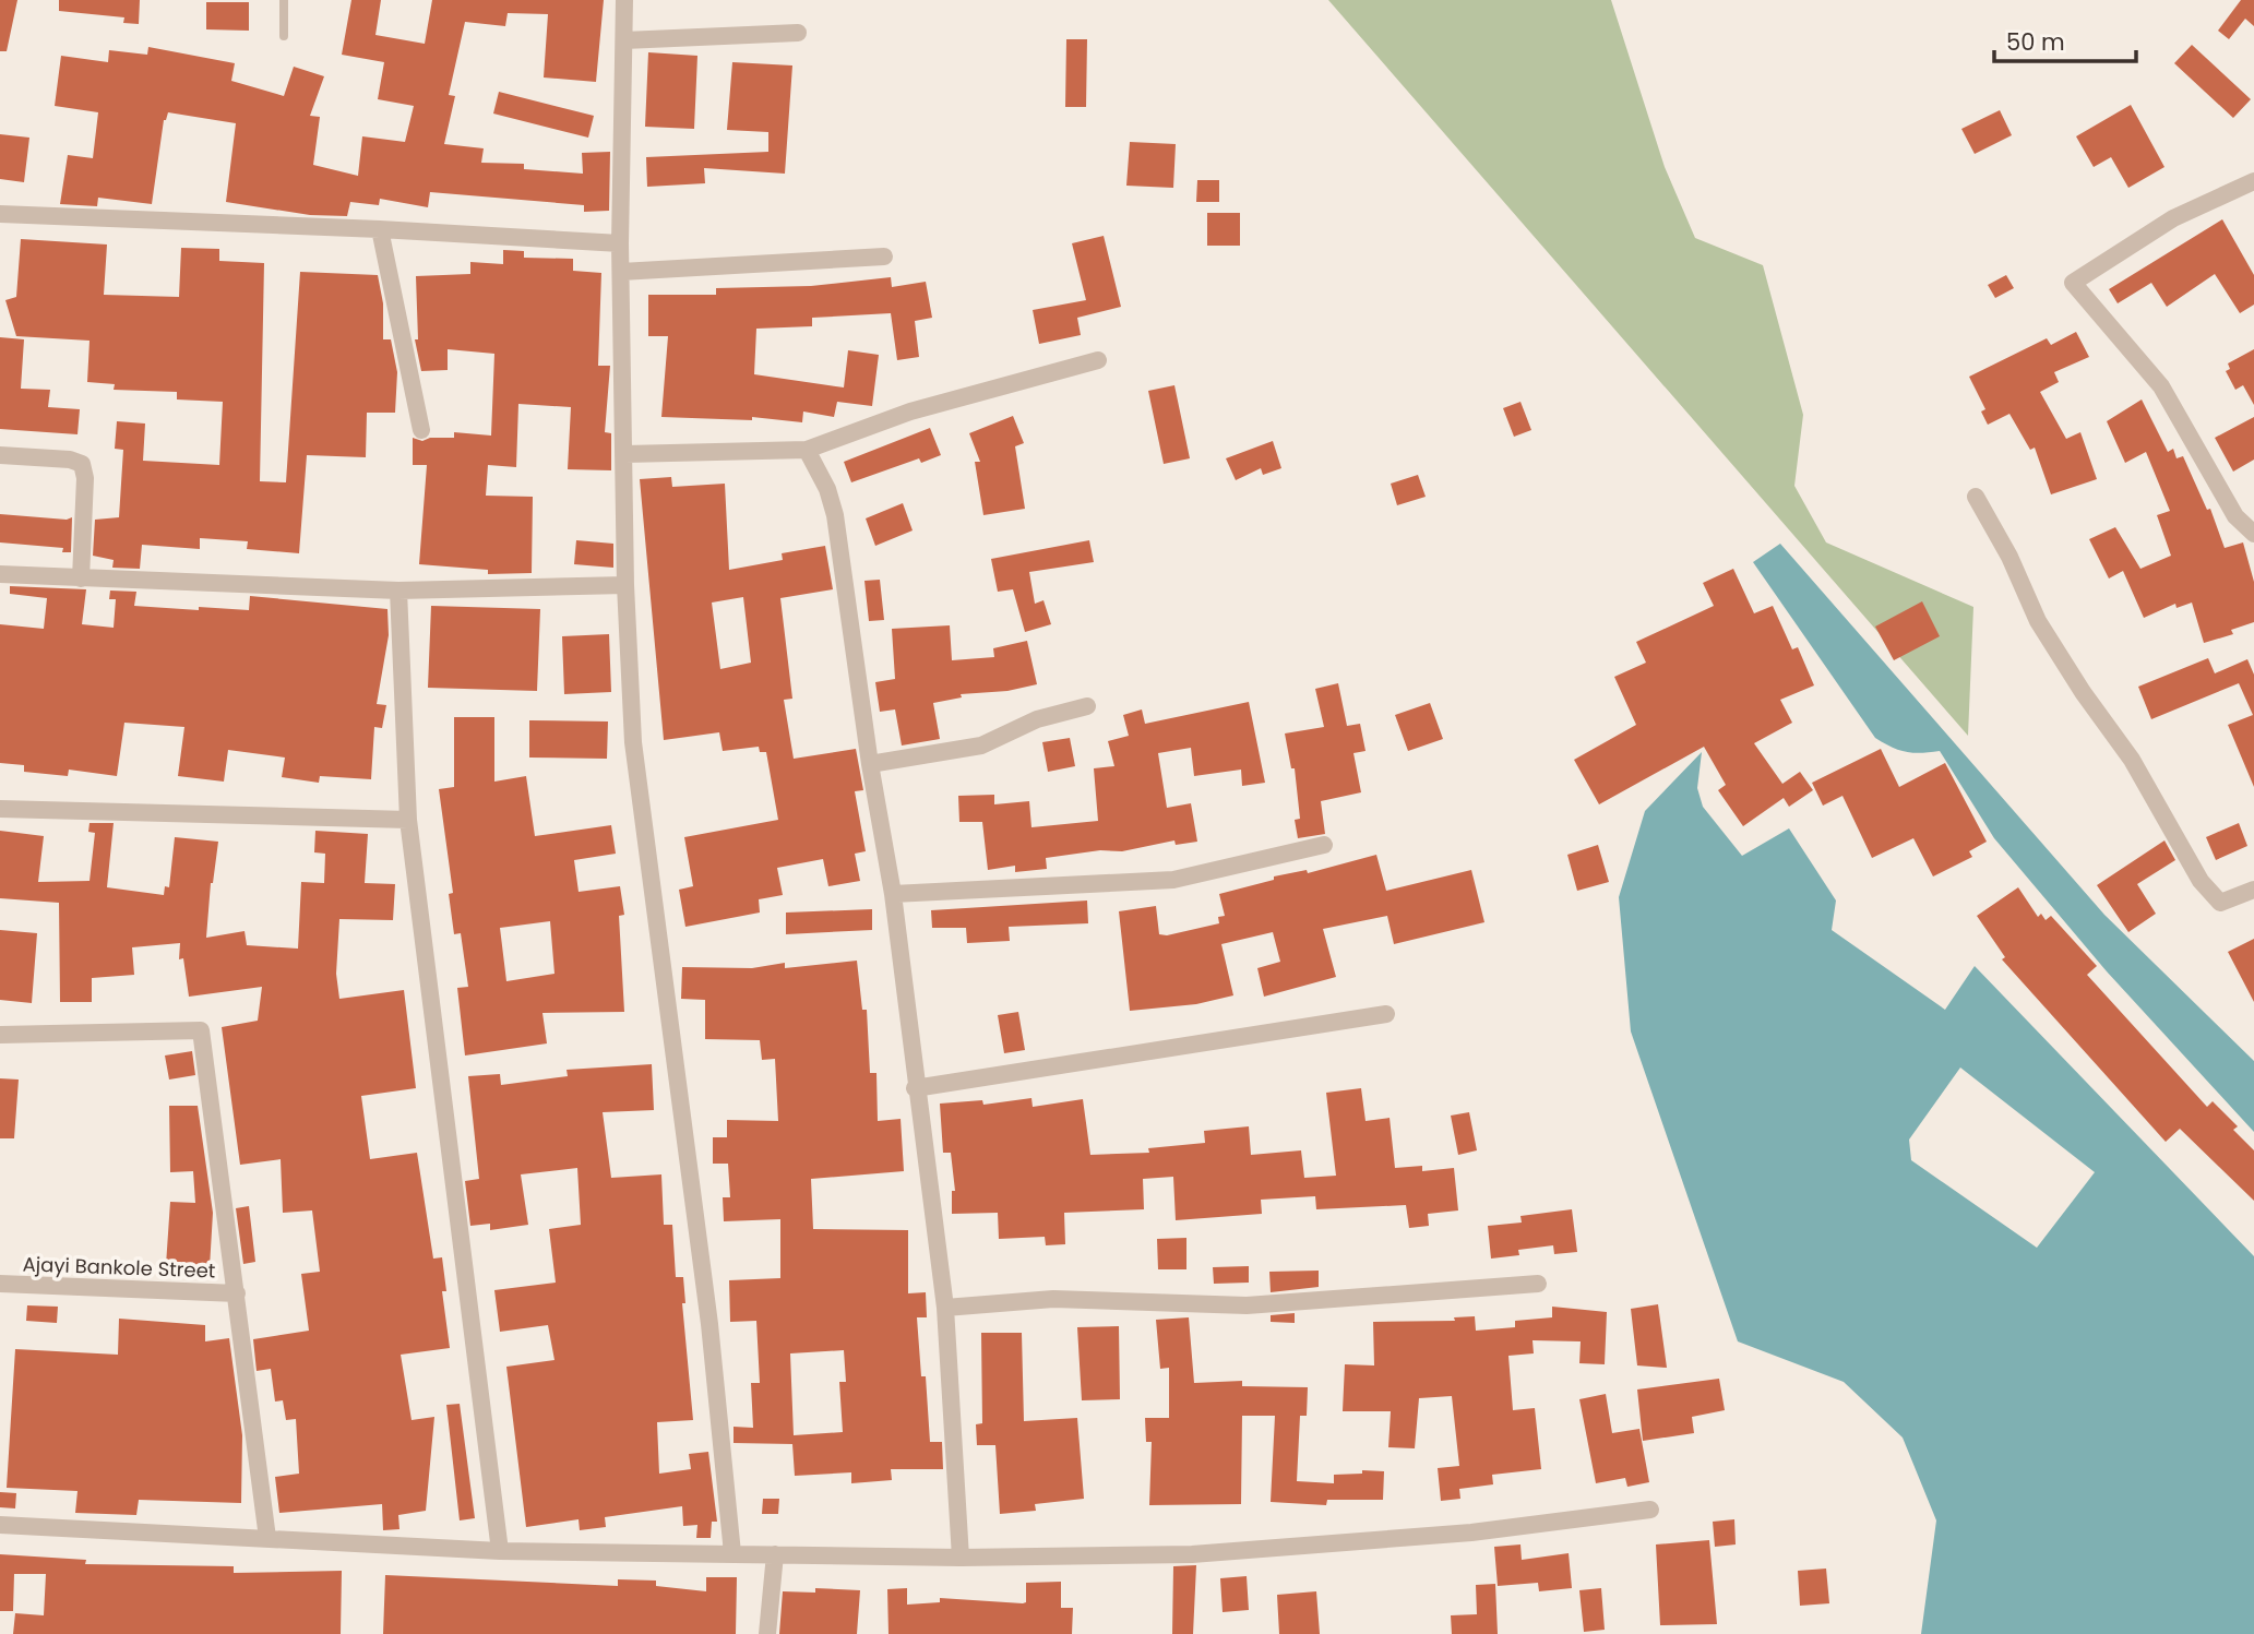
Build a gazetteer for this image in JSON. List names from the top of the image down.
{
  "streets": {
    "street": ["Ajayi Bankole Street"]
  },
  "scale_bar": "50 m"
}
